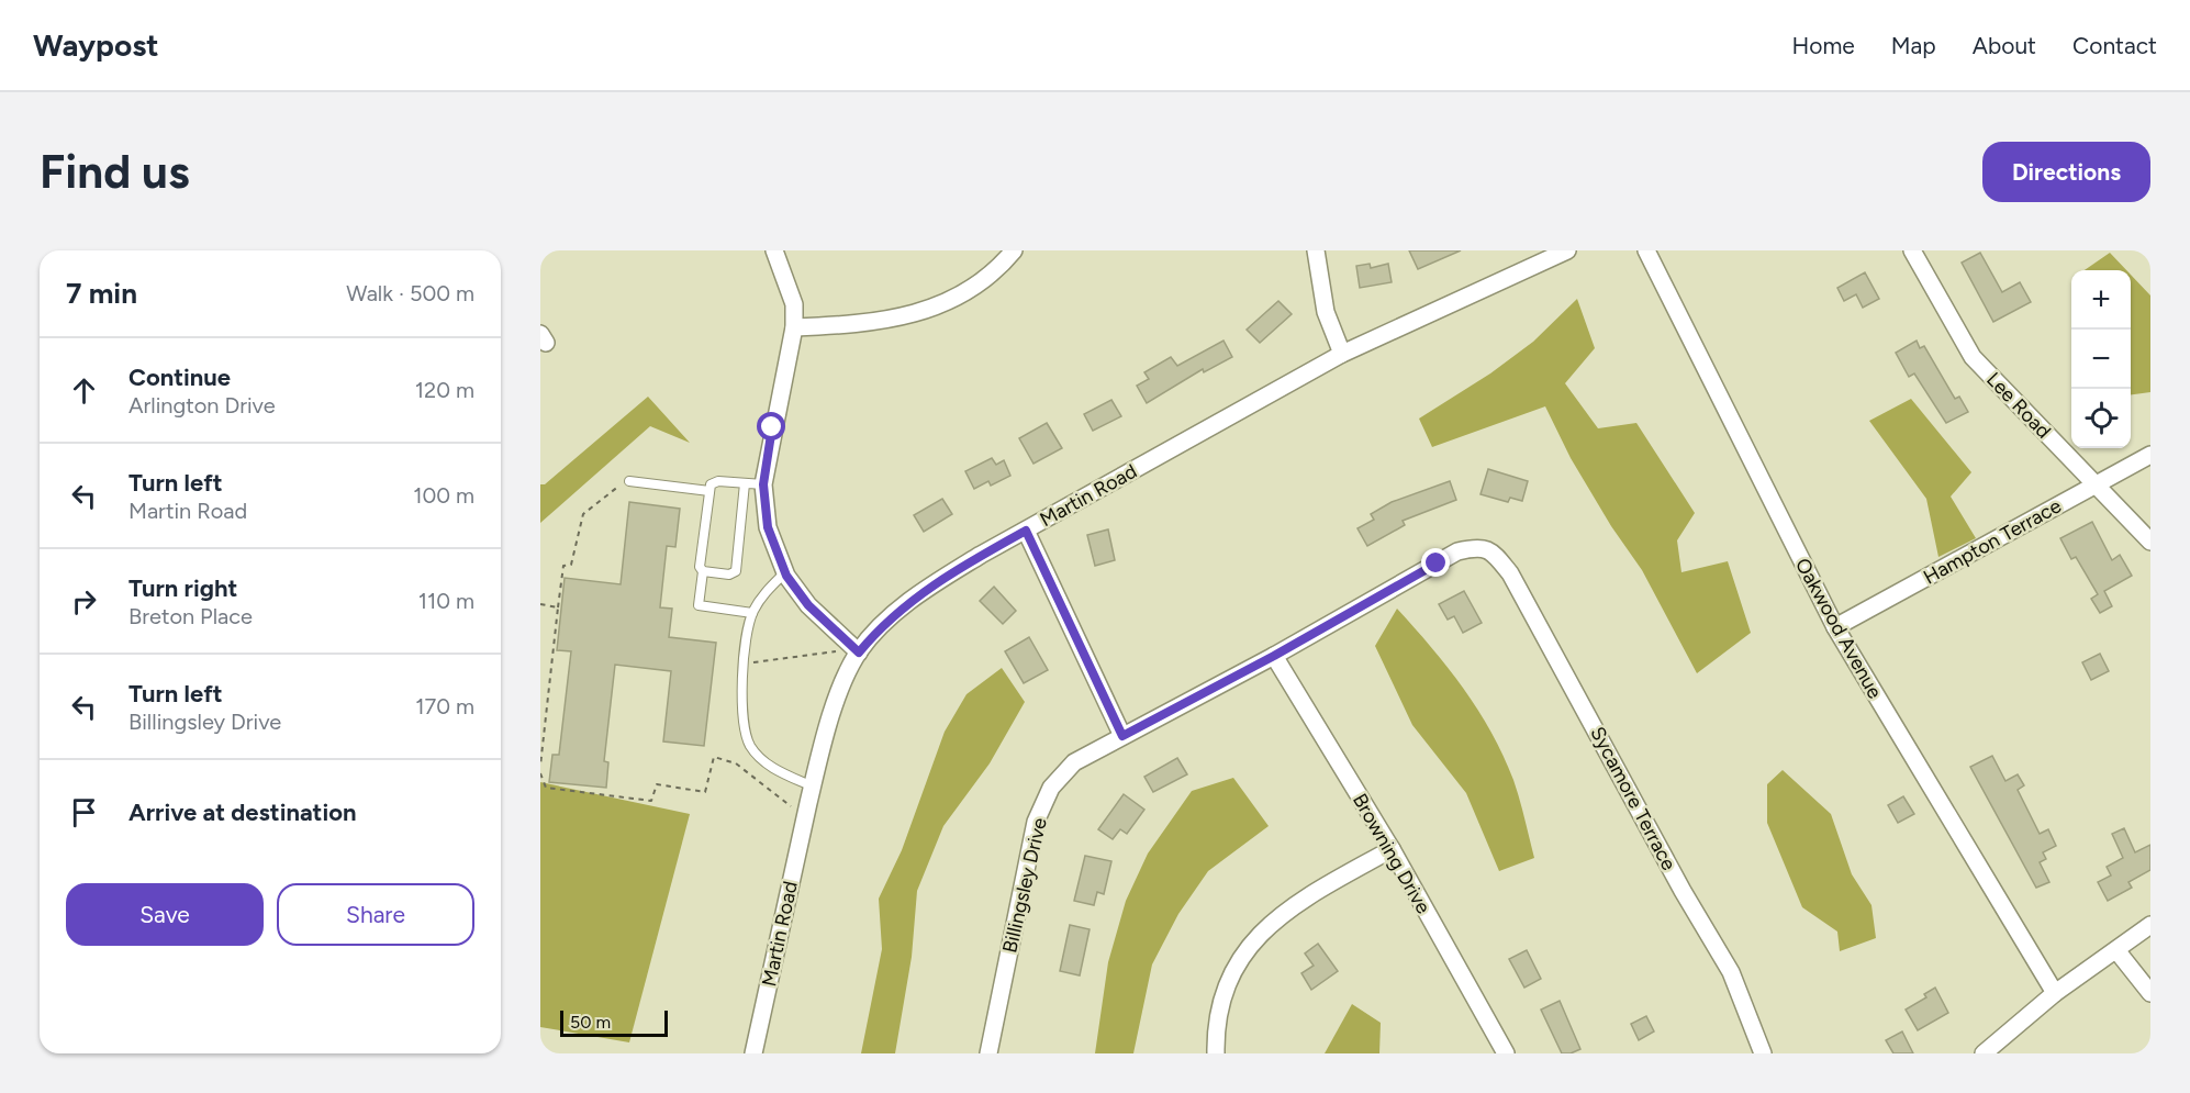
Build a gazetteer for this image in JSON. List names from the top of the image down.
{
  "streets": {
    "street": [
      "Lee Road",
      "Martin Road",
      "Hampton Terrace",
      "Oakwood Avenue",
      "Sycamore Terrace",
      "Browning Drive",
      "Billingsley Drive"
    ]
  },
  "crossings": [
    ["Lee Road", "Hampton Terrace"],
    ["Hampton Terrace", "Oakwood Avenue"],
    ["Sycamore Terrace", "Billingsley Drive"],
    ["Browning Drive", "Billingsley Drive"]
  ],
  "scale_bar": "50 m",
  "page": {
    "header": "Waypost",
    "nav": [
      "Home",
      "Map",
      "About",
      "Contact"
    ],
    "buttons": [
      "Directions",
      ["Save", "Share"]
    ],
    "title": "Find us",
    "heading": ["7 min", "Walk · 500 m"],
    "map_buttons": ["+", "−"],
    "list": [
      ["Continue", "Arlington Drive", "120 m"],
      ["Turn left", "Martin Road", "100 m"],
      ["Turn right", "Breton Place", "110 m"],
      ["Turn left", "Billingsley Drive", "170 m"],
      "Arrive at destination"
    ],
    "scale": "50 m"
  }
}
